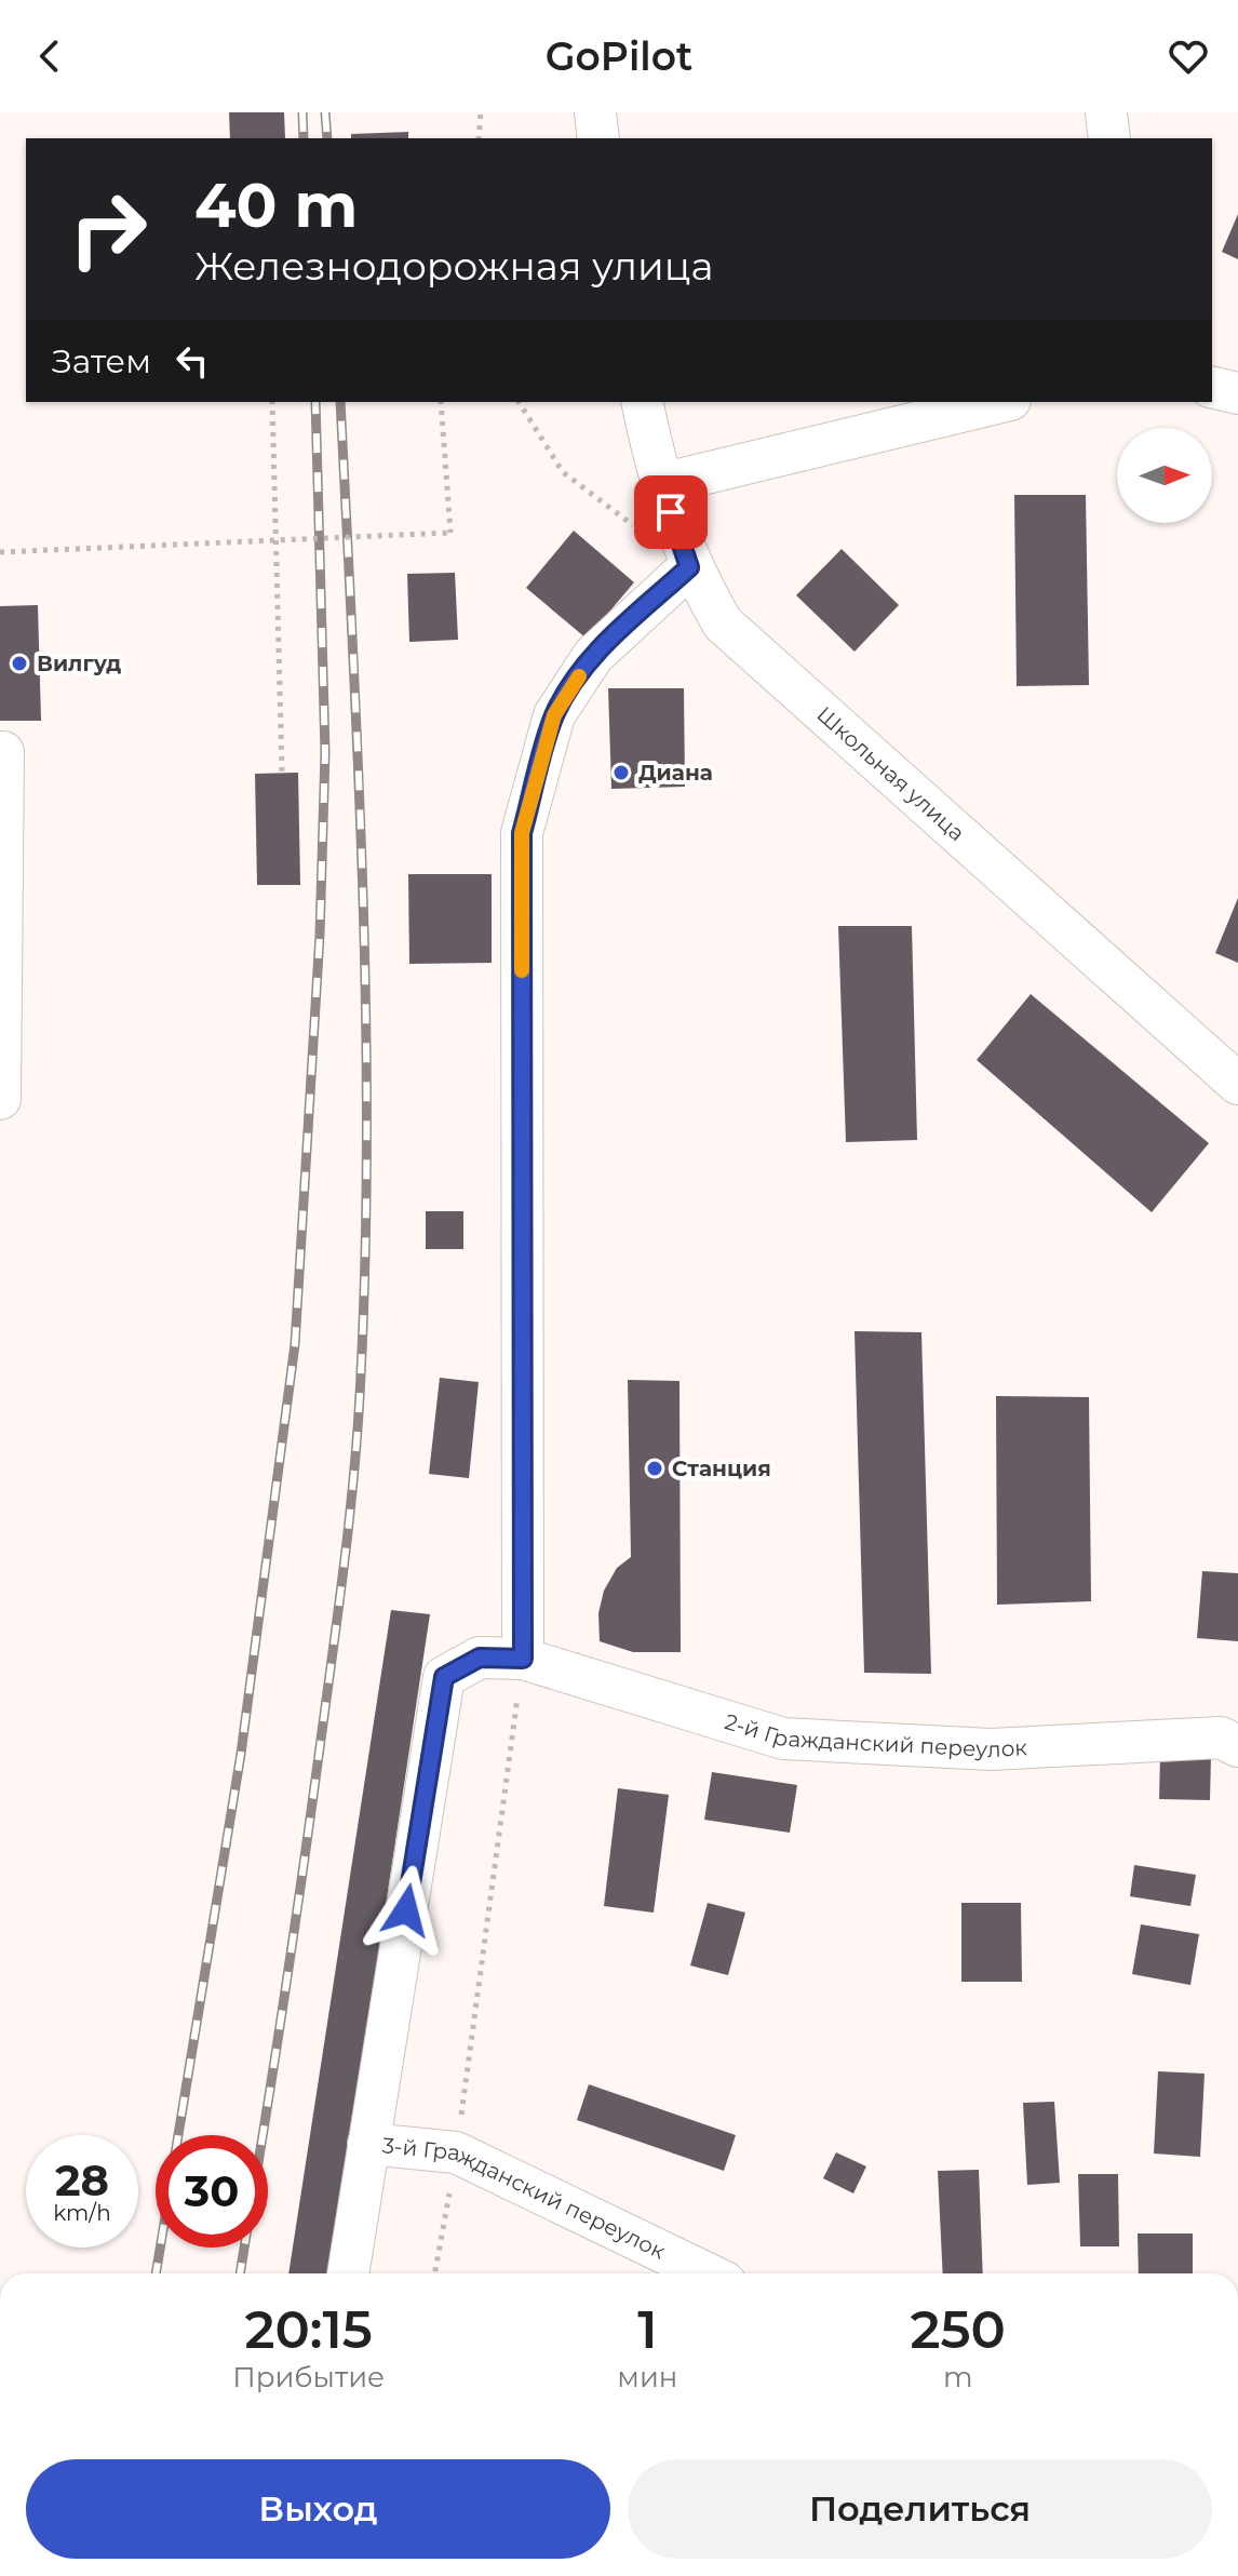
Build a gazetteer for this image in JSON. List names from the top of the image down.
{
  "streets": {
    "street": ["Школьная улица", "2-й Гражданский переулок", "3-й Гражданский переулок"]
  },
  "crossings": [
    ["2-й Гражданский переулок", "3-й Гражданский переулок"]
  ],
  "places": ["Вилгуд", "Диана", "Станция"],
  "north": "right",
  "page": {
    "header": "GoPilot",
    "turn": ["40 m", "Железнодорожная улица"],
    "then": "Затем",
    "speed": "28 km/h",
    "limit": "30",
    "eta": [
      "20:15",
      "Прибытие",
      "1",
      "мин",
      "250",
      "m"
    ],
    "buttons": ["Выход", "Поделиться"]
  }
}
